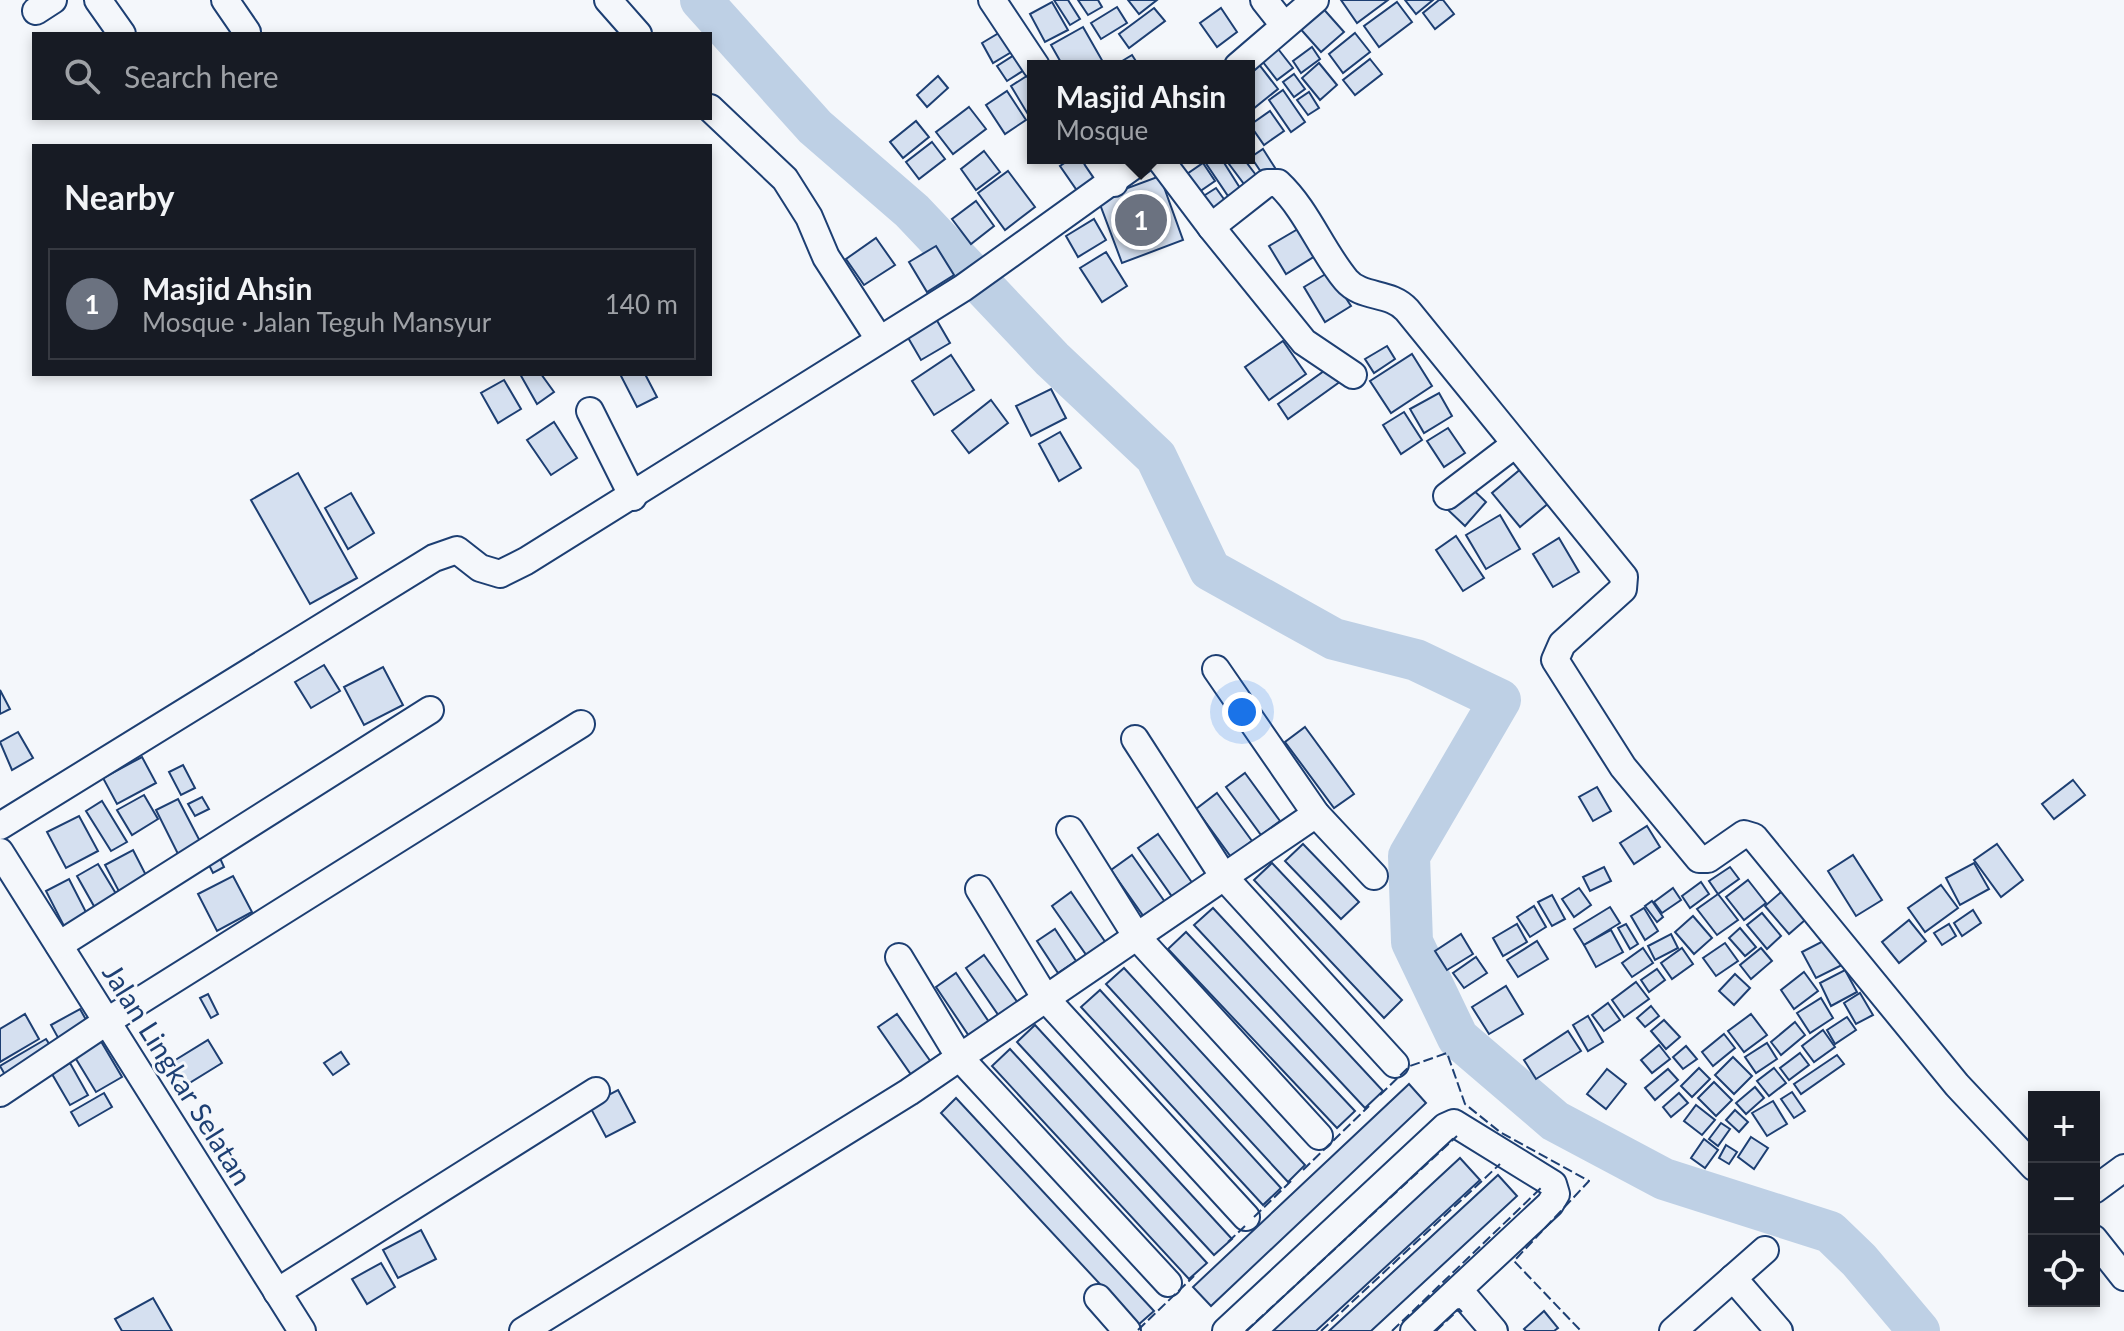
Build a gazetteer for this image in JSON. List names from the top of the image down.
{
  "streets": {
    "street": ["Jalan Lingkar Selatan"]
  },
  "page": {
    "search": "Search here",
    "popup": ["Masjid Ahsin", "Mosque"],
    "heading": "Nearby",
    "pins": "1",
    "list": [
      {
        "mark": "1",
        "name": "Masjid Ahsin",
        "note": "Mosque · Jalan Teguh Mansyur",
        "value": "140 m"
      }
    ],
    "map_buttons": ["+", "−"]
  }
}
